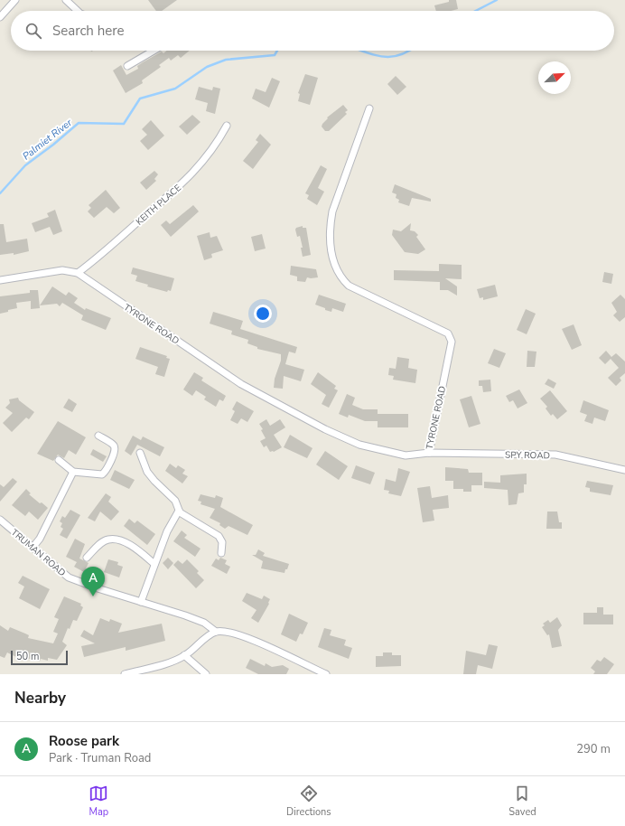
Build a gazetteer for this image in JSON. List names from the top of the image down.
{
  "streets": {
    "street": [
      "KEITH PLACE",
      "TYRONE ROAD",
      "SPY ROAD",
      "TRUMAN ROAD"
    ]
  },
  "crossings": [
    ["KEITH PLACE", "TYRONE ROAD"],
    ["TYRONE ROAD", "SPY ROAD"]
  ],
  "water": ["Palmiet River"],
  "scale_bar": "50 m",
  "north": "top right",
  "page": {
    "search": "Search here",
    "pins": "A",
    "scale": "50 m",
    "heading": "Nearby",
    "list": [
      {
        "mark": "A",
        "name": "Roose park",
        "note": "Park · Truman Road",
        "value": "290 m"
      }
    ],
    "nav": ["Map", "Directions", "Saved"]
  }
}
